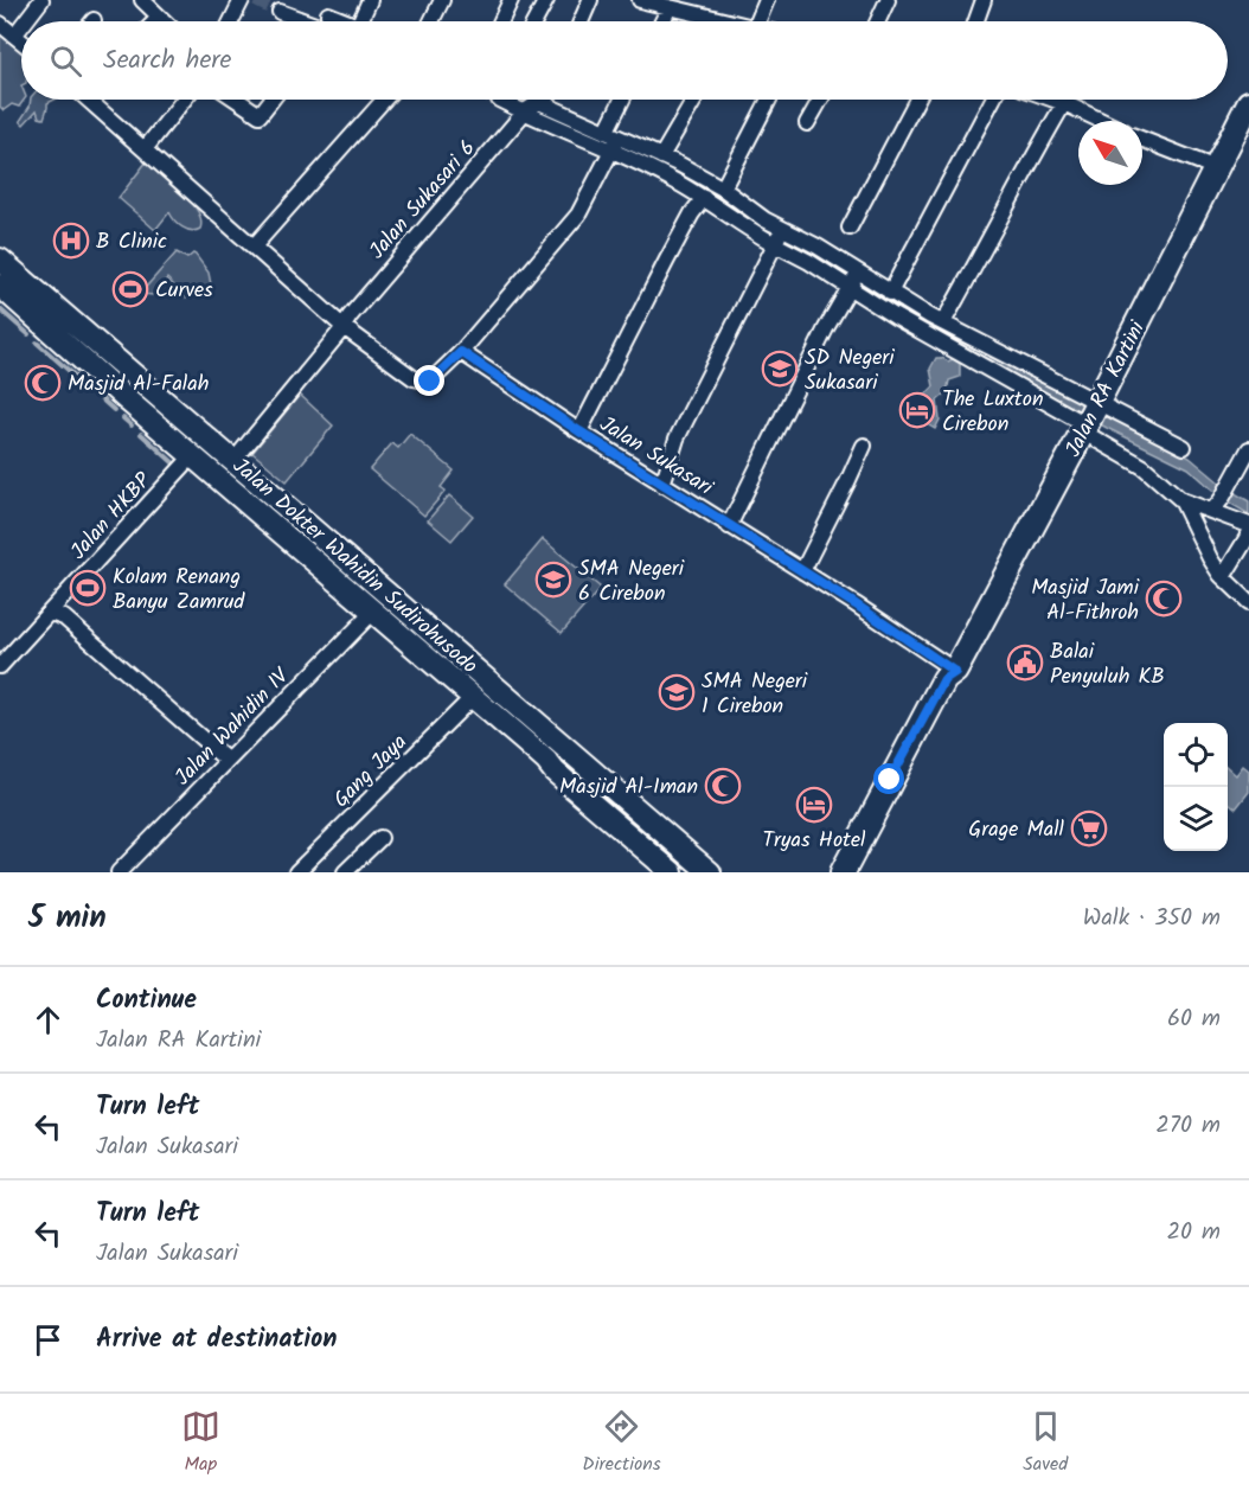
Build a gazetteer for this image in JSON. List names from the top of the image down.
{
  "streets": {
    "main road": ["Jalan RA Kartini", "Jalan Dokter Wahidin Sudirohusodo"],
    "street": [
      "Jalan Sukasari 6",
      "Jalan Sukasari",
      "Jalan HKBP",
      "Jalan Wahidin IV",
      "Gang Jaya"
    ]
  },
  "crossings": [
    ["Jalan RA Kartini", "Jalan Sukasari"],
    ["Jalan HKBP", "Jalan Dokter Wahidin Sudirohusodo"],
    ["Jalan Dokter Wahidin Sudirohusodo", "Jalan Wahidin IV"],
    ["Jalan Dokter Wahidin Sudirohusodo", "Gang Jaya"]
  ],
  "places": {
    "hospital": ["B Clinic"],
    "sports": ["Curves", "Kolam Renang Banyu Zamrud"],
    "school or university": ["SD Negeri Sukasari", "SMA Negeri 6 Cirebon", "SMA Negeri 1 Cirebon"],
    "mosque": ["Masjid Al-Falah", "Masjid Jami Al-Fithroh", "Masjid Al-Iman"],
    "hotel": ["The Luxton Cirebon", "Tryas Hotel"],
    "public building": ["Balai Penyuluh KB"],
    "supermarket": ["Grage Mall"]
  },
  "north": "top left",
  "page": {
    "search": "Search here",
    "heading": ["5 min", "Walk · 350 m"],
    "list": [
      ["Continue", "Jalan RA Kartini", "60 m"],
      ["Turn left", "Jalan Sukasari", "270 m"],
      ["Turn left", "Jalan Sukasari", "20 m"],
      "Arrive at destination"
    ],
    "nav": ["Map", "Directions", "Saved"]
  }
}
